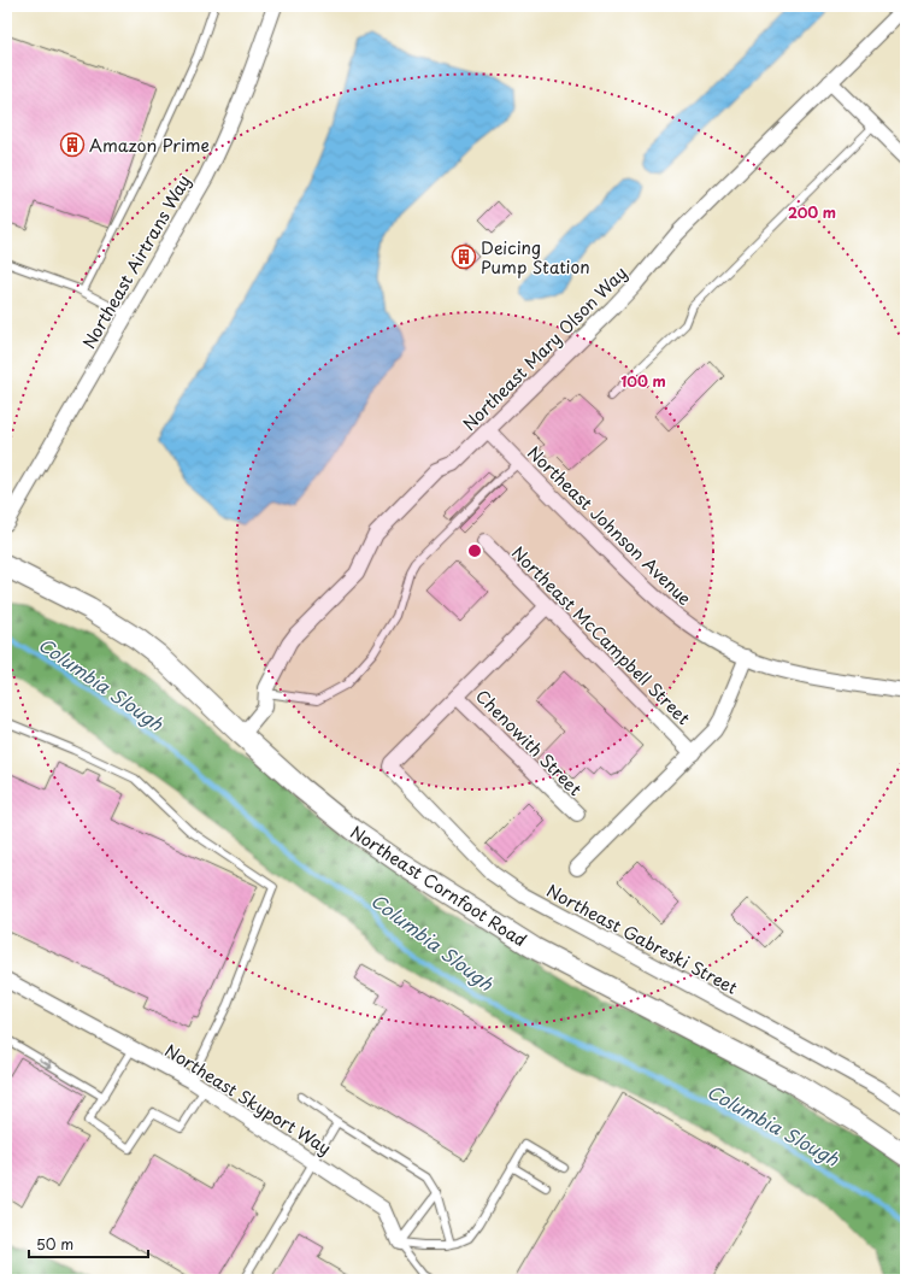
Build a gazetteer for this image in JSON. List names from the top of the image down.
{
  "streets": {
    "street": [
      "Northeast Airtrans Way",
      "Northeast Mary Olson Way",
      "Northeast Johnson Avenue",
      "Northeast McCampbell Street",
      "Chenowith Street",
      "Northeast Cornfoot Road",
      "Northeast Gabreski Street",
      "Northeast Skyport Way"
    ]
  },
  "crossings": [
    ["Northeast Mary Olson Way", "Northeast Johnson Avenue"],
    ["Northeast Mary Olson Way", "Northeast Cornfoot Road"],
    ["Chenowith Street", "Northeast Gabreski Street"]
  ],
  "water": ["Columbia Slough"],
  "places": {
    "building": ["Amazon Prime", "Deicing Pump Station"]
  },
  "scale_bar": "50 m",
  "rings": ["200 m", "100 m"]
}
